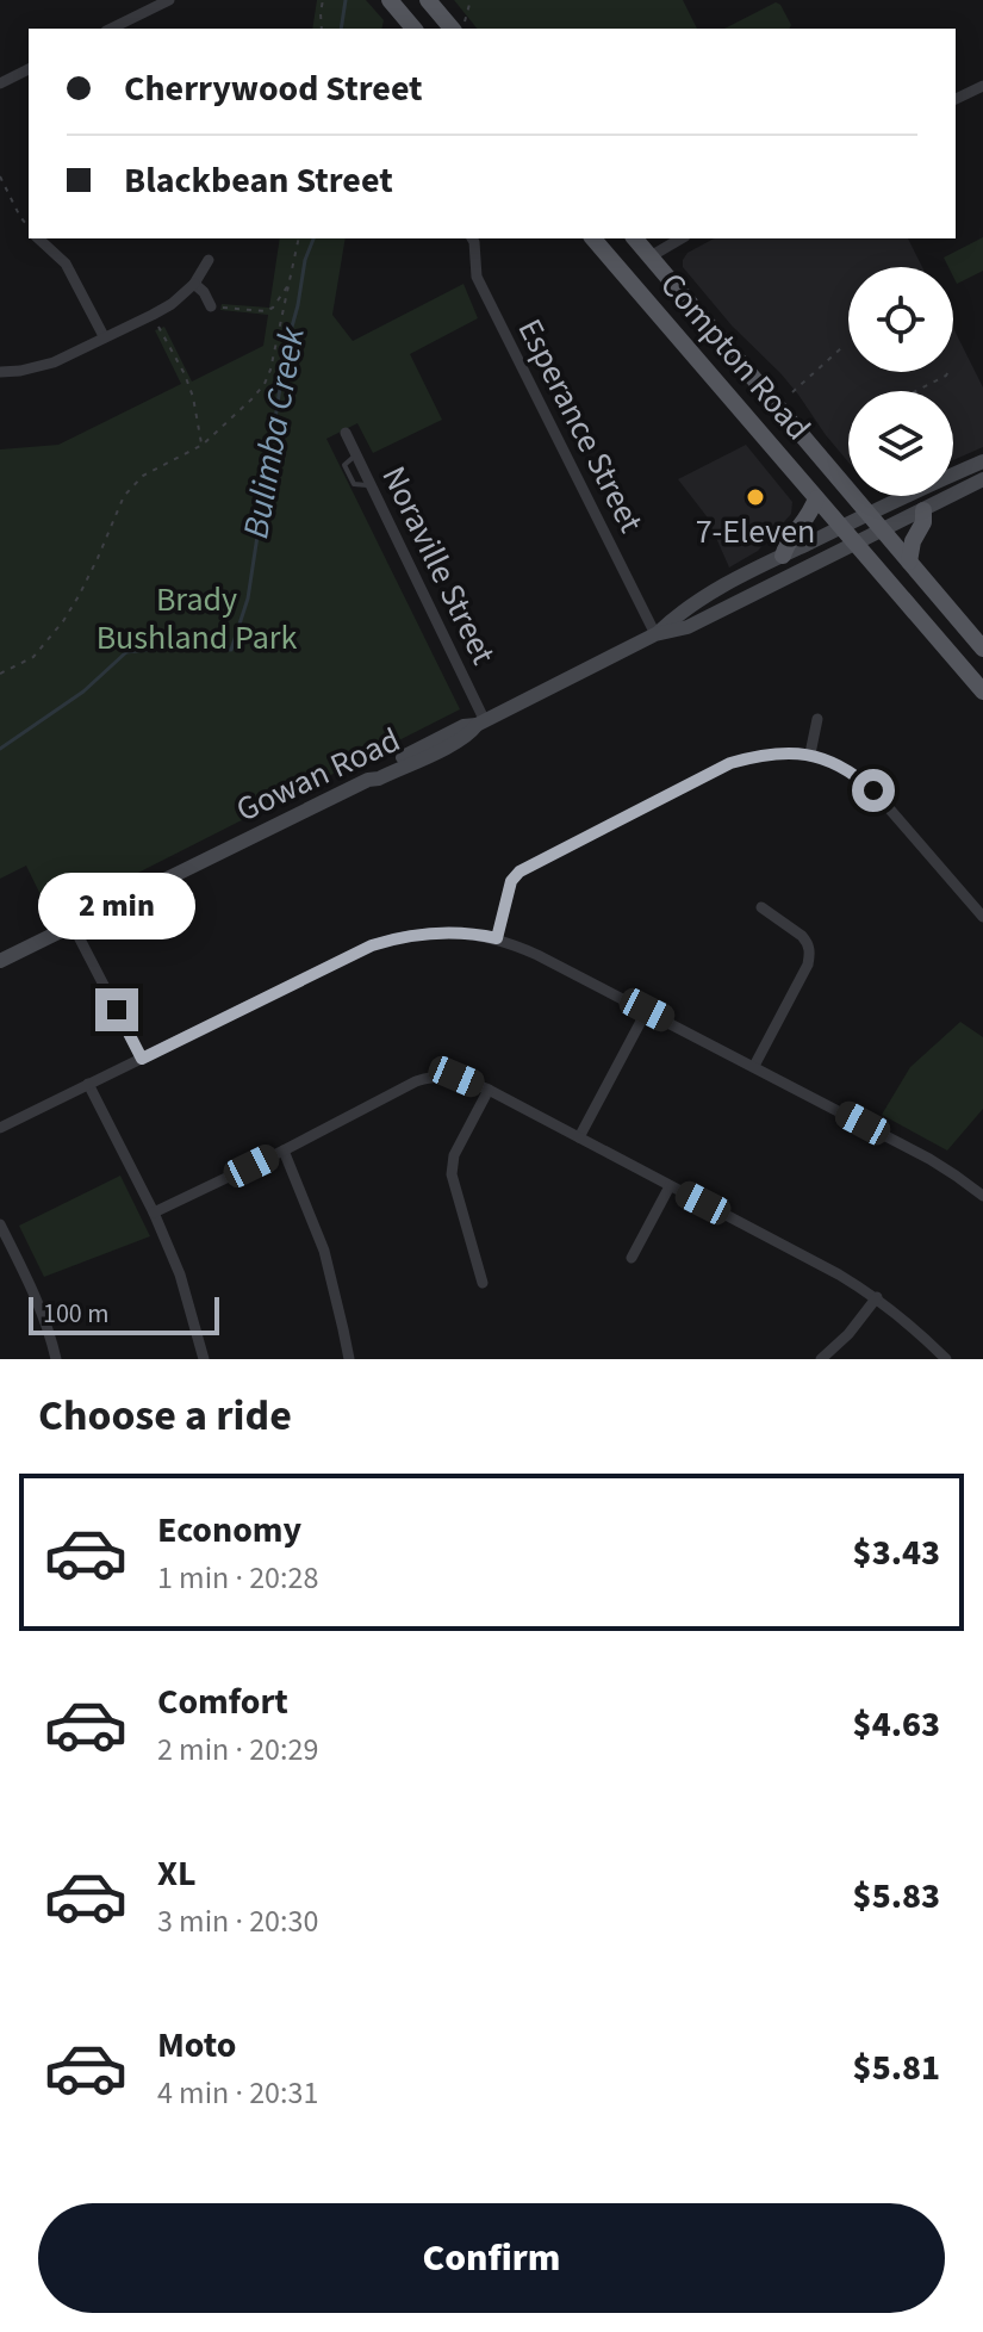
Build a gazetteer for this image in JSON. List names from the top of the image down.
{
  "streets": {
    "main road": ["Compton Road", "Gowan Road"],
    "street": ["Esperance Street", "Noraville Street"]
  },
  "crossings": [
    ["Compton Road", "Gowan Road"],
    ["Esperance Street", "Gowan Road"],
    ["Noraville Street", "Gowan Road"]
  ],
  "water": ["Bulimba Creek"],
  "parks": ["Brady Bushland Park"],
  "places": ["7-Eleven"],
  "scale_bar": "100 m",
  "page": {
    "banner": ["Cherrywood Street", "Blackbean Street"],
    "bubble": "2 min",
    "scale": "100 m",
    "heading": "Choose a ride",
    "list": [
      {
        "name": "Economy",
        "note": "1 min · 20:28",
        "value": "$3.43"
      },
      {
        "name": "Comfort",
        "note": "2 min · 20:29",
        "value": "$4.63"
      },
      {
        "name": "XL",
        "note": "3 min · 20:30",
        "value": "$5.83"
      },
      {
        "name": "Moto",
        "note": "4 min · 20:31",
        "value": "$5.81"
      }
    ],
    "buttons": "Confirm"
  }
}
